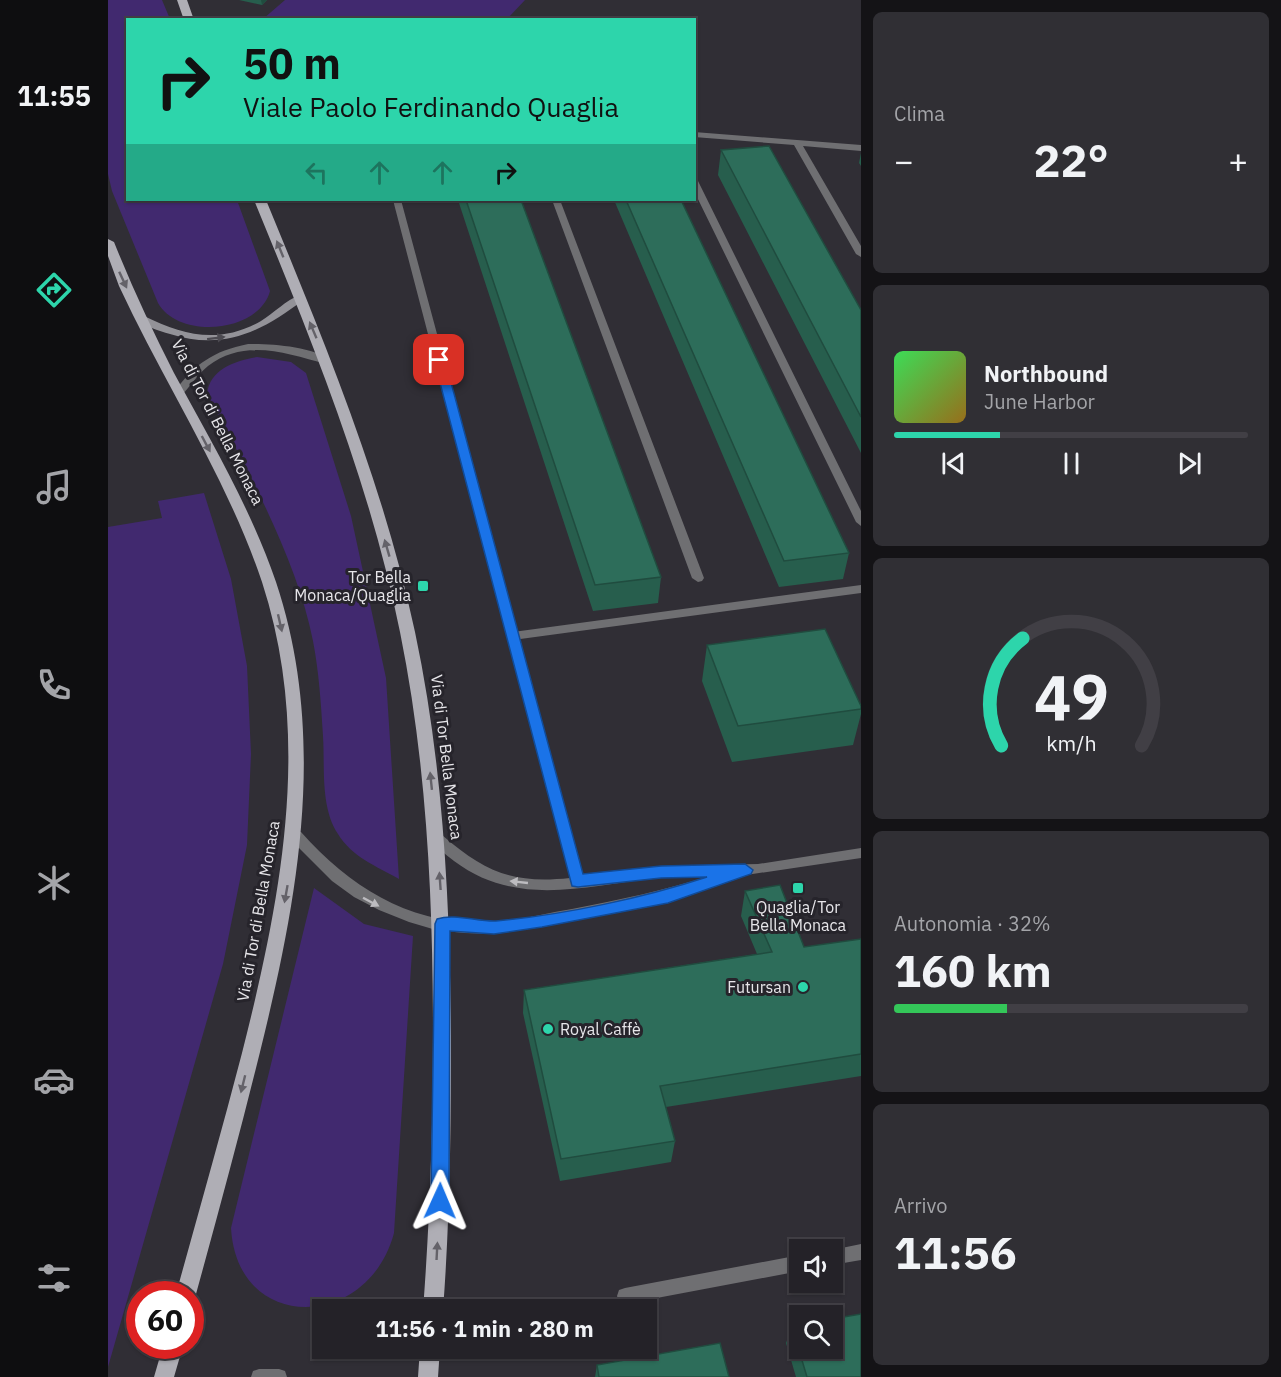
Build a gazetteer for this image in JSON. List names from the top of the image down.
{
  "streets": {
    "main road": ["Via di Tor di Bella Monaca", "Via di Tor Bella Monaca"]
  },
  "one_way": ["Via di Tor di Bella Monaca", "Via di Tor Bella Monaca"],
  "places": {
    "transit": ["Tor Bella Monaca/Quaglia", "Quaglia/Tor Bella Monaca"],
    "other": ["Futursan", "Royal Caffè"]
  },
  "page": {
    "tabs": "11:55",
    "tile": [
      "Clima",
      ["Autonomia · 32%", "160 km"],
      ["Arrivo", "11:56"]
    ],
    "turn": ["50 m", "Viale Paolo Ferdinando Quaglia"],
    "heat": ["−", "22°", "+"],
    "song": ["Northbound", "June Harbor"],
    "limit": "60",
    "trip": "11:56 · 1 min · 280 m",
    "gauge": ["49", "km/h"]
  }
}
